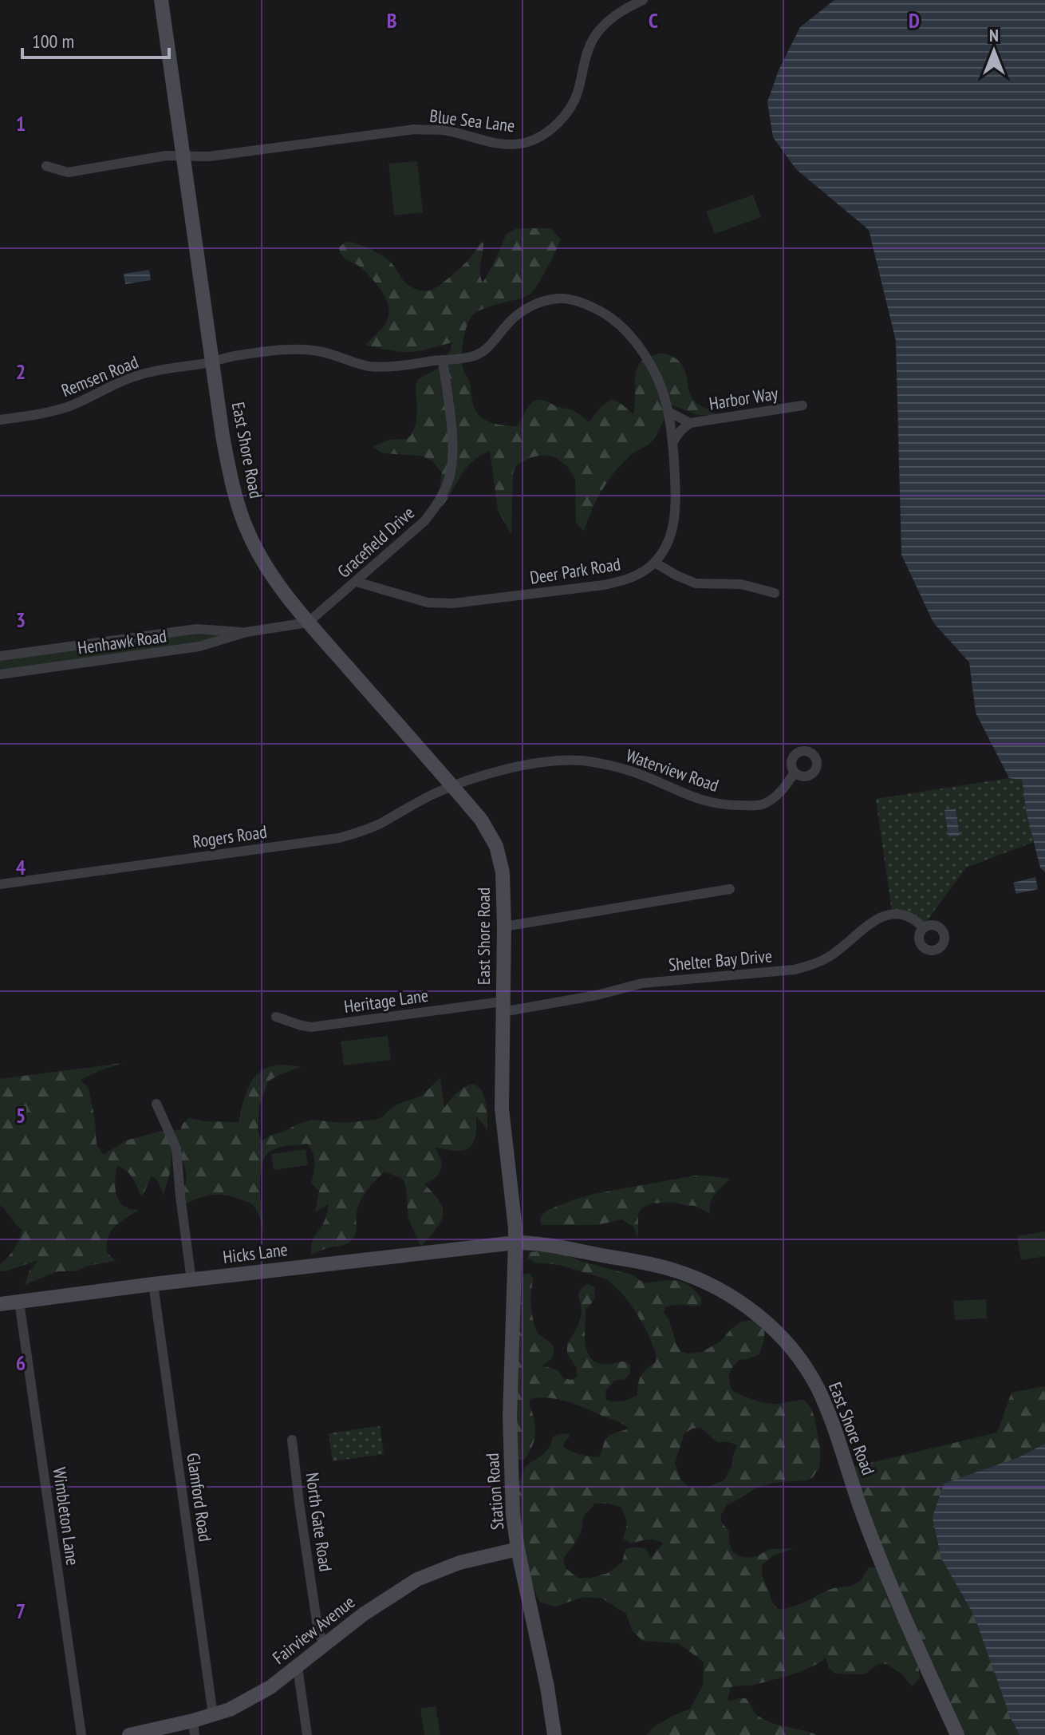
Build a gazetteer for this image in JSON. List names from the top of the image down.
{
  "streets": {
    "main road": [
      "East Shore Road",
      "Hicks Lane",
      "Station Road",
      "Fairview Avenue"
    ],
    "street": [
      "Blue Sea Lane",
      "Remsen Road",
      "Harbor Way",
      "Gracefield Drive",
      "Deer Park Road",
      "Henhawk Road",
      "Waterview Road",
      "Rogers Road",
      "Shelter Bay Drive",
      "Heritage Lane",
      "Glamford Road",
      "Wimbleton Lane",
      "North Gate Road"
    ]
  },
  "crossings": [
    ["Blue Sea Lane", "East Shore Road"],
    ["Remsen Road", "East Shore Road"],
    ["East Shore Road", "Gracefield Drive"],
    ["East Shore Road", "Henhawk Road"],
    ["East Shore Road", "Waterview Road"],
    ["East Shore Road", "Rogers Road"],
    ["East Shore Road", "Shelter Bay Drive"],
    ["East Shore Road", "Heritage Lane"],
    ["East Shore Road", "Hicks Lane"],
    ["East Shore Road", "Station Road"],
    ["Gracefield Drive", "Deer Park Road"],
    ["Gracefield Drive", "Henhawk Road"],
    ["Waterview Road", "Rogers Road"],
    ["Shelter Bay Drive", "Heritage Lane"],
    ["Hicks Lane", "Station Road"],
    ["Hicks Lane", "Glamford Road"],
    ["Hicks Lane", "Wimbleton Lane"],
    ["Station Road", "Fairview Avenue"],
    ["Glamford Road", "Fairview Avenue"],
    ["North Gate Road", "Fairview Avenue"]
  ],
  "scale_bar": "100 m",
  "north": "top",
  "grid": {
    "columns": ["B", "C", "D"],
    "rows": [
      "1",
      "2",
      "3",
      "4",
      "5",
      "6",
      "7"
    ]
  }
}
